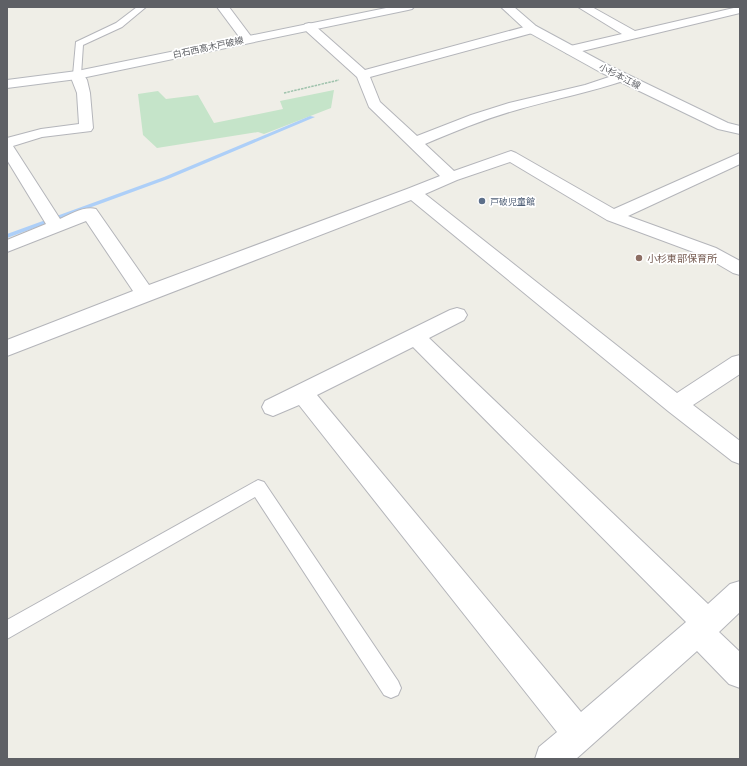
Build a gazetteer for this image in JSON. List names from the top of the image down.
{
  "streets": {
    "street": ["白石西高木戸破線", "小杉本江線"]
  },
  "places": ["戸破児童館", "小杉東部保育所"]
}
